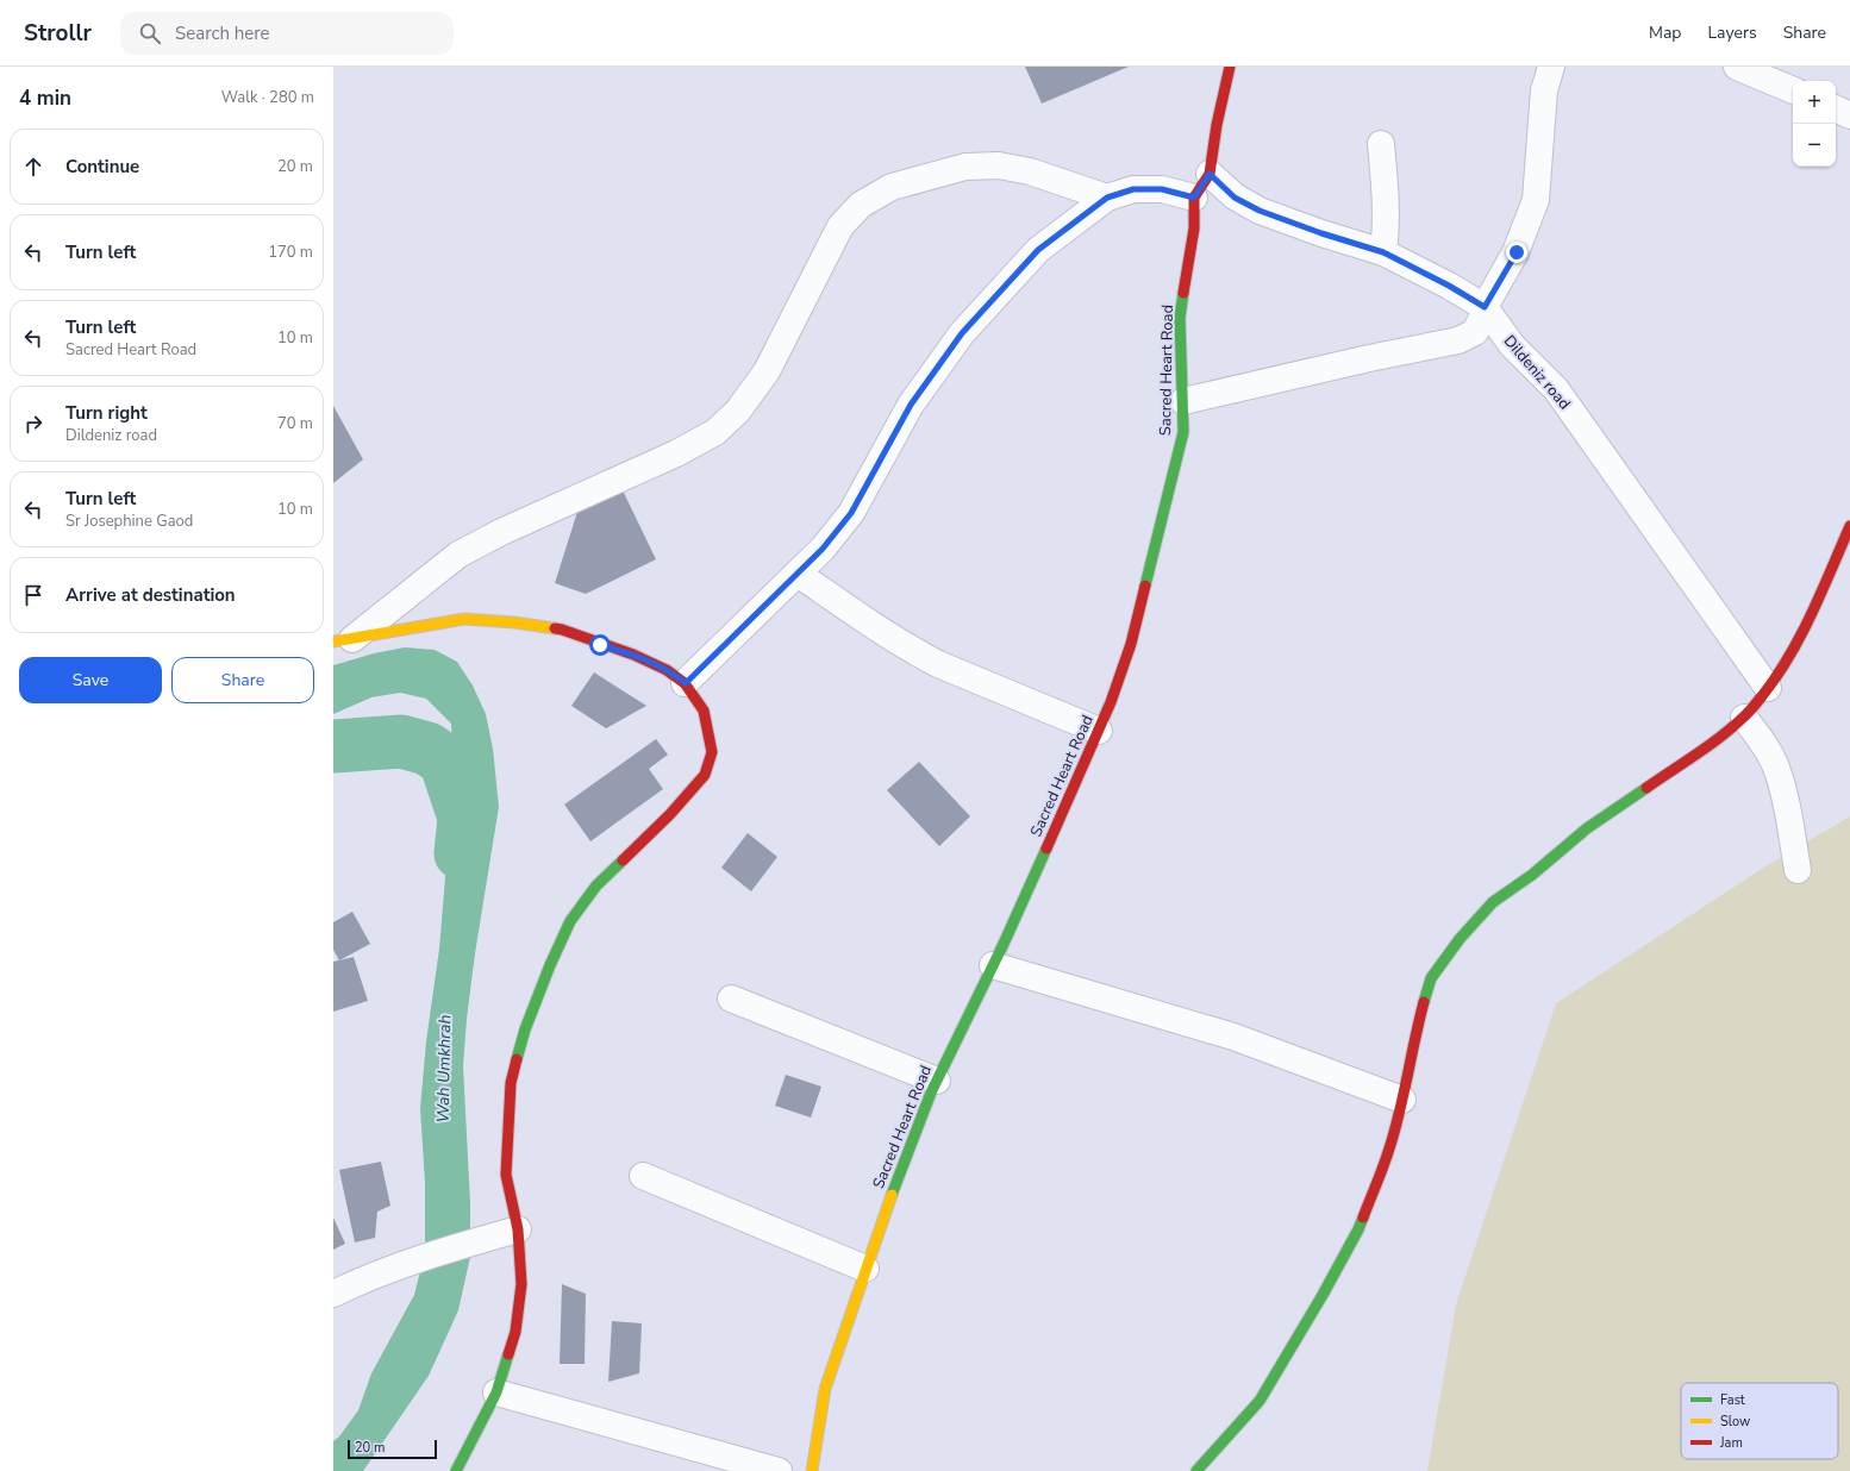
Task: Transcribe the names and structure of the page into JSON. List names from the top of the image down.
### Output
{
  "streets": {
    "street": ["Sacred Heart Road", "Dildeniz road"]
  },
  "water": ["Wah Umkhrah"],
  "legend": ["Fast", "Slow", "Jam"],
  "scale_bar": "20 m",
  "page": {
    "header": "Strollr",
    "search": "Search here",
    "nav": ["Map", "Layers", "Share"],
    "heading": ["4 min", "Walk · 280 m"],
    "map_buttons": ["+", "−"],
    "list": [
      ["Continue", "20 m"],
      ["Turn left", "170 m"],
      ["Turn left", "Sacred Heart Road", "10 m"],
      ["Turn right", "Dildeniz road", "70 m"],
      ["Turn left", "Sr Josephine Gaod", "10 m"],
      "Arrive at destination"
    ],
    "buttons": ["Save", "Share"],
    "scale": "20 m"
  }
}
